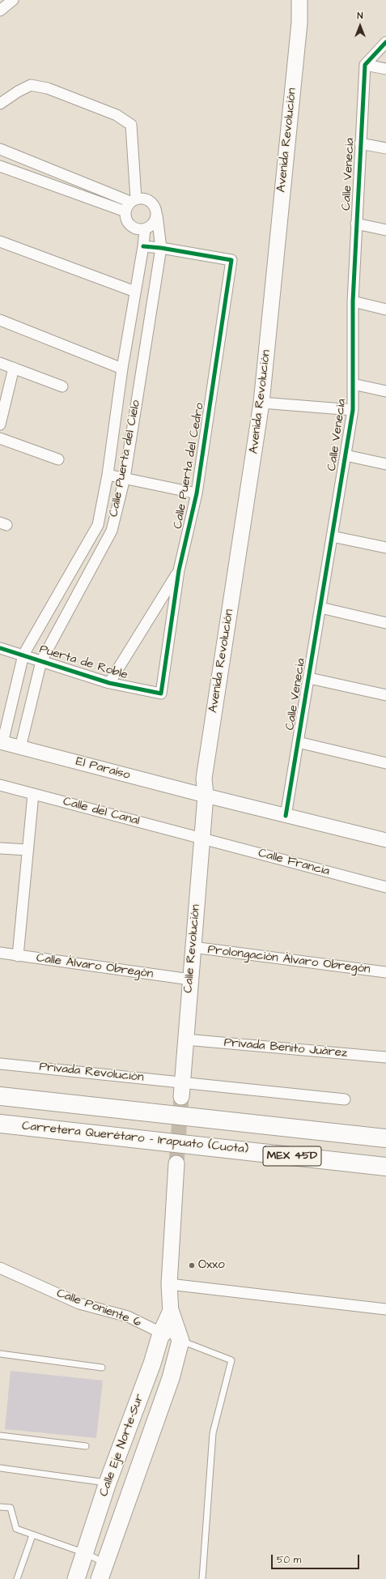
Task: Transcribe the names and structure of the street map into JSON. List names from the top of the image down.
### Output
{
  "streets": {
    "highway": ["Carretera Querétaro - Irapuato (Cuota)", "MEX 45D"],
    "main road": ["Avenida Revolución", "Calle Revolución", "Calle Eje Norte-Sur"],
    "street": [
      "Calle Venecia",
      "Calle Puerta del Cielo",
      "Calle Puerta del Cedro",
      "Puerta de Roble",
      "El Paraíso",
      "Calle del Canal",
      "Calle Francia",
      "Prolongación Álvaro Obregón",
      "Calle Álvaro Obregón",
      "Privada Benito Juárez",
      "Privada Revolución",
      "Calle Poniente 6"
    ]
  },
  "crossings": [
    ["Avenida Revolución", "El Paraíso"],
    ["Avenida Revolución", "Calle Revolución"],
    ["Calle Puerta del Cielo", "Calle Puerta del Cedro"],
    ["Calle Puerta del Cielo", "Puerta de Roble"],
    ["Calle Puerta del Cielo", "El Paraíso"],
    ["Calle Puerta del Cedro", "Puerta de Roble"],
    ["El Paraíso", "Calle Revolución"],
    ["Calle del Canal", "Calle Francia"],
    ["Calle del Canal", "Calle Revolución"],
    ["Calle Francia", "Calle Revolución"],
    ["Calle Revolución", "Prolongación Álvaro Obregón"],
    ["Calle Revolución", "Calle Álvaro Obregón"],
    ["Calle Revolución", "Privada Benito Juárez"],
    ["Calle Revolución", "Privada Revolución"],
    ["Calle Poniente 6", "Calle Eje Norte-Sur"]
  ],
  "places": ["Oxxo"],
  "scale_bar": "50 m",
  "north": "top"
}
